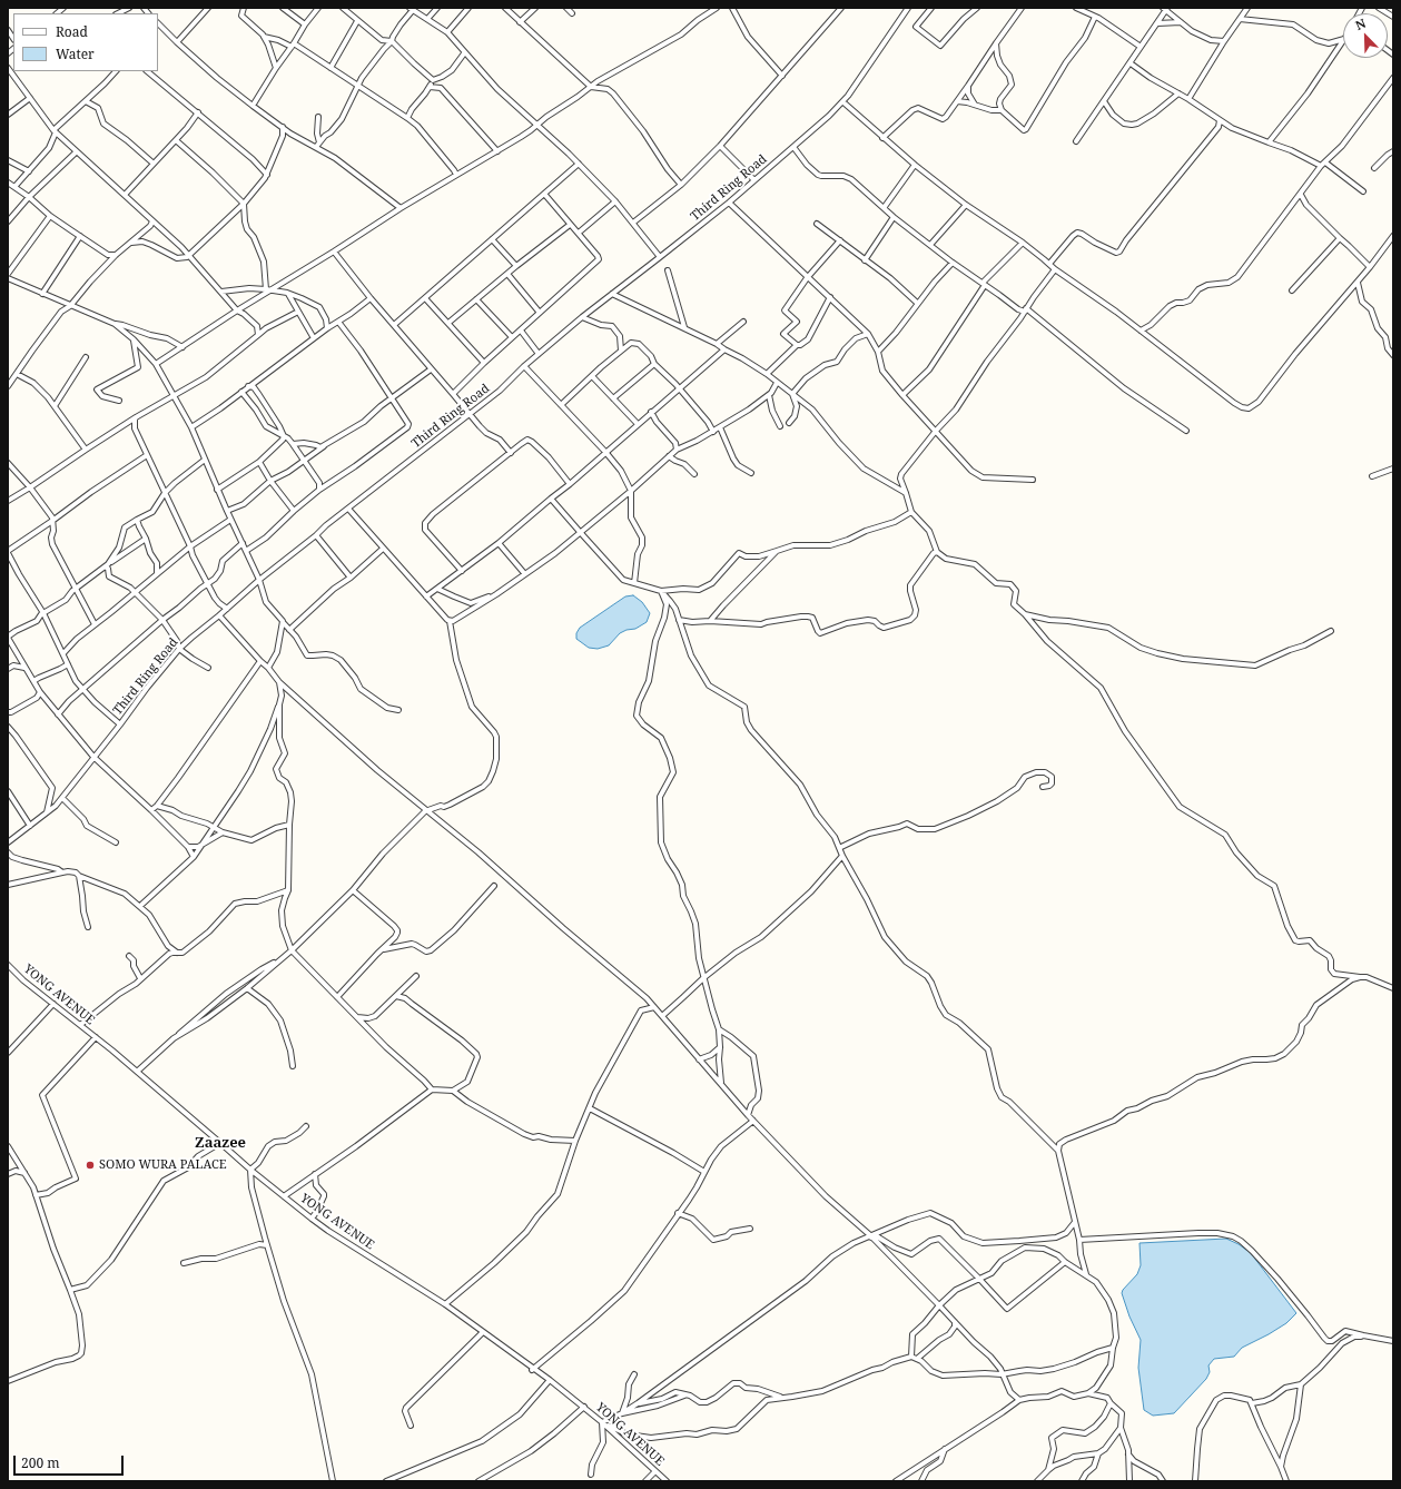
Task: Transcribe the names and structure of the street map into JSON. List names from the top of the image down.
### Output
{
  "streets": {
    "street": ["Third Ring Road", "YONG AVENUE"]
  },
  "districts": ["Zaazee"],
  "places": ["SOMO WURA PALACE"],
  "legend": ["Road", "Water"],
  "scale_bar": "200 m",
  "north": "top left"
}
